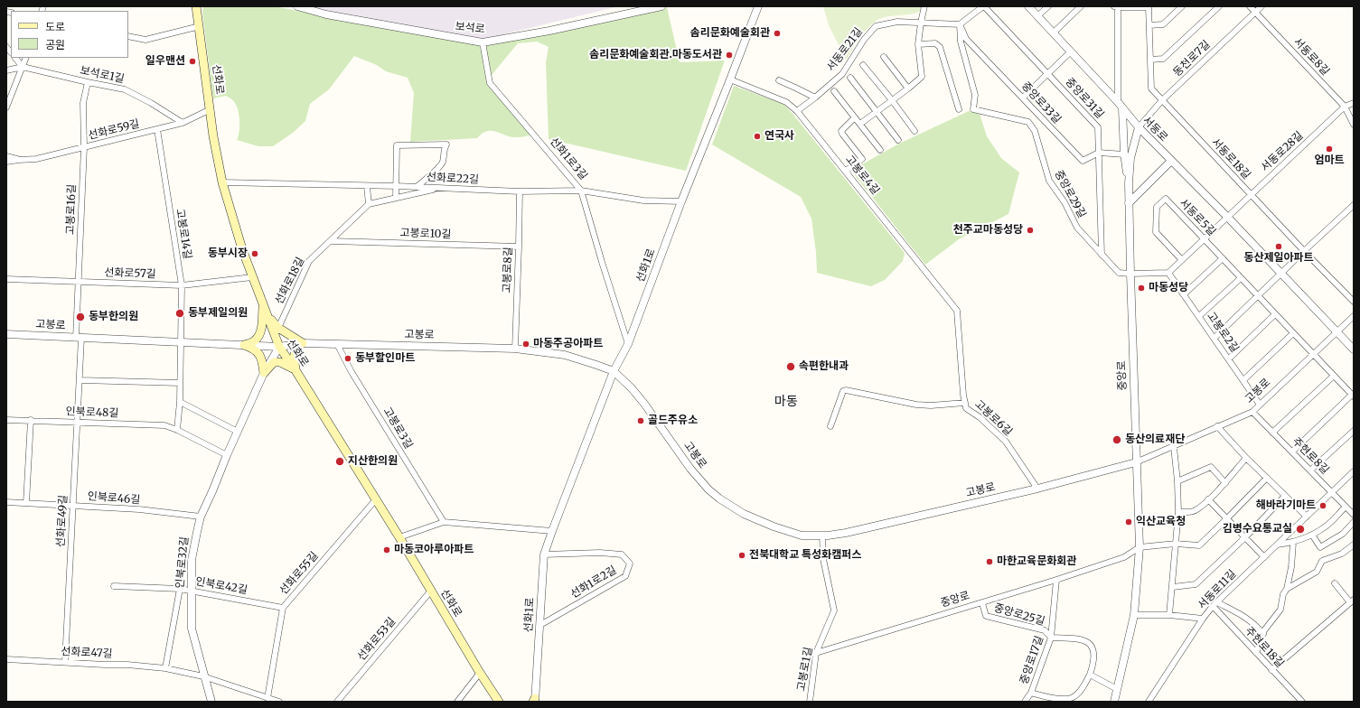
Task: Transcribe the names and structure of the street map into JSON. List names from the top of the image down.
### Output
{
  "streets": {
    "main road": ["선화로"],
    "street": [
      "보석로",
      "서동로21길",
      "서동로8길",
      "동천로7길",
      "보석로1길",
      "중앙로31길",
      "중앙로33길",
      "서동로",
      "선화로59길",
      "서동로28길",
      "선화1로3길",
      "서동로18길",
      "고봉로4길",
      "선화로22길",
      "중앙로29길",
      "고봉로16길",
      "서동로5길",
      "고봉로14길",
      "고봉로10길",
      "선화1로",
      "고봉로8길",
      "선화로57길",
      "선화로18길",
      "고봉로",
      "고봉로2길",
      "중앙로",
      "인북로48길",
      "고봉로6길",
      "고봉로3길",
      "주현로8길",
      "인북로46길",
      "선화로49길",
      "인북로32길",
      "선화로55길",
      "선화1로2길",
      "인북로42길",
      "서동로11길",
      "중앙로25길",
      "선화로53길",
      "주현로18길",
      "선화로47길",
      "중앙로17길",
      "고봉로1길"
    ]
  },
  "crossings": [
    ["보석로", "선화1로3길"],
    ["서동로21길", "중앙로33길"],
    ["서동로21길", "고봉로4길"],
    ["서동로21길", "중앙로29길"],
    ["서동로8길", "동천로7길"],
    ["서동로8길", "서동로28길"],
    ["동천로7길", "서동로"],
    ["동천로7길", "서동로18길"],
    ["동천로7길", "중앙로"],
    ["보석로1길", "선화로59길"],
    ["보석로1길", "고봉로16길"],
    ["선화로", "선화로59길"],
    ["선화로", "선화로22길"],
    ["선화로", "선화로57길"],
    ["선화로", "선화로18길"],
    ["선화로", "고봉로"],
    ["선화로", "인북로32길"],
    ["선화로", "선화로55길"],
    ["선화로", "선화로53길"],
    ["중앙로31길", "중앙로33길"],
    ["중앙로31길", "중앙로29길"],
    ["중앙로33길", "중앙로29길"],
    ["서동로", "서동로28길"],
    ["서동로", "고봉로"],
    ["서동로", "중앙로"],
    ["선화로59길", "고봉로16길"],
    ["선화로59길", "고봉로14길"],
    ["서동로28길", "서동로18길"],
    ["선화1로3길", "선화로22길"],
    ["선화1로3길", "선화1로"],
    ["고봉로4길", "선화1로"],
    ["고봉로4길", "고봉로6길"],
    ["선화로22길", "선화1로"],
    ["선화로22길", "고봉로8길"],
    ["중앙로29길", "중앙로"],
    ["고봉로16길", "선화로57길"],
    ["고봉로16길", "고봉로"],
    ["고봉로16길", "선화로49길"],
    ["서동로5길", "고봉로"],
    ["서동로5길", "주현로8길"],
    ["고봉로14길", "선화로57길"],
    ["고봉로14길", "고봉로"],
    ["고봉로10길", "고봉로8길"],
    ["고봉로10길", "선화로18길"],
    ["선화1로", "고봉로"],
    ["선화1로", "선화1로2길"],
    ["고봉로8길", "고봉로"],
    ["선화로18길", "고봉로"],
    ["선화로18길", "인북로32길"],
    ["고봉로", "고봉로2길"],
    ["고봉로", "중앙로"],
    ["고봉로", "고봉로6길"],
    ["고봉로", "고봉로3길"],
    ["고봉로", "주현로8길"],
    ["고봉로", "선화로49길"],
    ["고봉로", "인북로32길"],
    ["고봉로", "고봉로1길"],
    ["중앙로", "서동로11길"],
    ["중앙로", "중앙로25길"],
    ["중앙로", "중앙로17길"],
    ["중앙로", "고봉로1길"],
    ["인북로48길", "선화로49길"],
    ["인북로48길", "인북로32길"],
    ["주현로8길", "서동로11길"],
    ["인북로46길", "선화로49길"],
    ["인북로46길", "인북로32길"],
    ["선화로49길", "선화로47길"],
    ["인북로32길", "인북로42길"],
    ["인북로32길", "선화로47길"],
    ["선화로55길", "인북로42길"],
    ["선화로55길", "선화로47길"],
    ["서동로11길", "주현로18길"],
    ["중앙로25길", "중앙로17길"]
  ],
  "districts": ["마동"],
  "places": [
    "솜리문화예술회관",
    "솜리문화예술회관.마동도서관",
    "일우맨션",
    "연국사",
    "엄마트",
    "천주교마동성당",
    "동산제일아파트",
    "동부시장",
    "마동성당",
    "동부제일의원",
    "동부한의원",
    "마동주공아파트",
    "동부할인마트",
    "속편한내과",
    "골드주유소",
    "동산의료재단",
    "지산한의원",
    "해바라기마트",
    "익산교육청",
    "김병수요통교실",
    "마동코아루아파트",
    "전북대학교 특성화캠퍼스",
    "마한교육문화회관"
  ],
  "legend": ["도로", "공원"]
}
